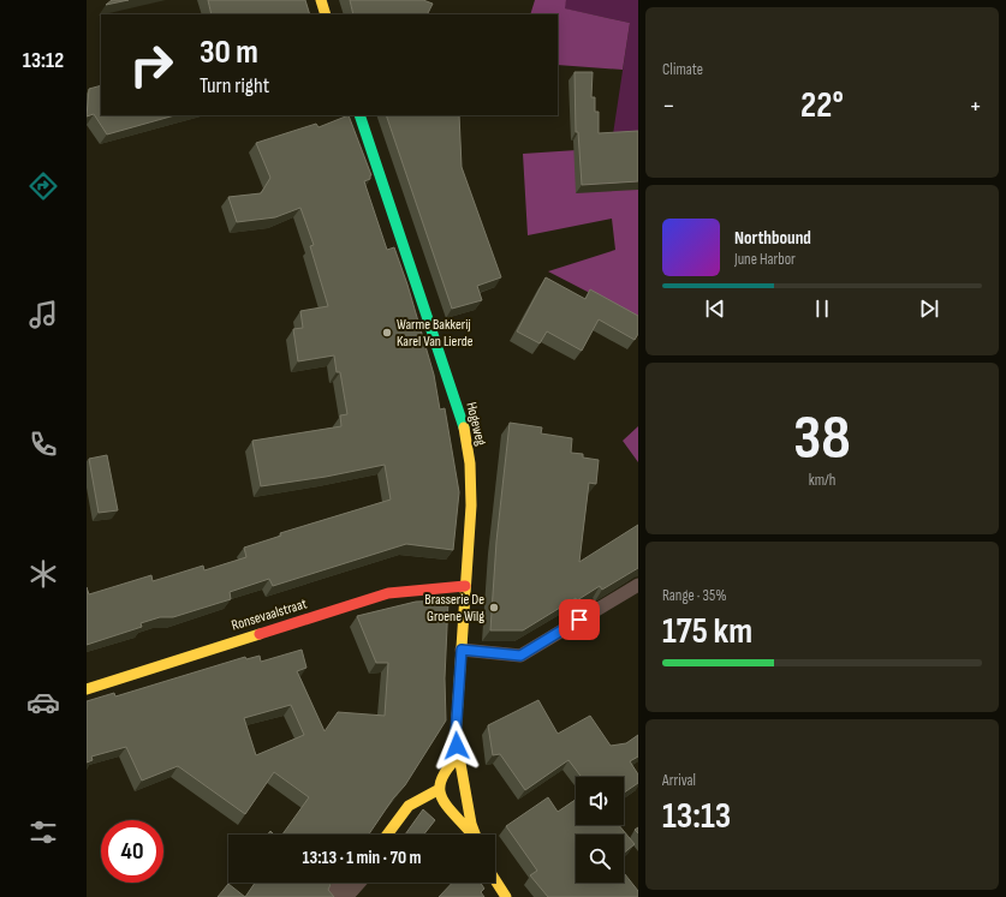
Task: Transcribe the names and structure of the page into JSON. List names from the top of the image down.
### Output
{
  "streets": {
    "street": ["Hogeweg", "Ronsevaalstraat"]
  },
  "crossings": [
    ["Hogeweg", "Ronsevaalstraat"]
  ],
  "places": ["Warme Bakkerij Karel Van Lierde", "Brasserie De Groene Wilg"],
  "page": {
    "tabs": "13:12",
    "tile": [
      "Climate",
      ["38", "km/h"],
      ["Range · 35%", "175 km"],
      ["Arrival", "13:13"]
    ],
    "turn": ["30 m", "Turn right"],
    "heat": ["−", "22°", "+"],
    "song": ["Northbound", "June Harbor"],
    "limit": "40",
    "trip": "13:13 · 1 min · 70 m"
  }
}
